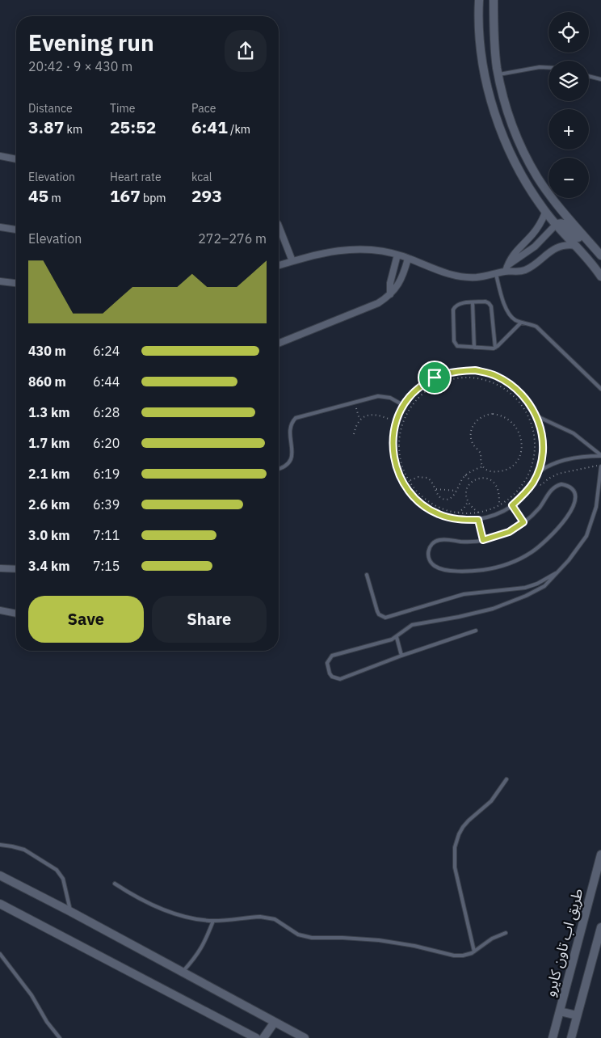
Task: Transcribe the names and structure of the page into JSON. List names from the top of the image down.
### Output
{
  "streets": {
    "street": ["طريق اب تاون كايرو"]
  },
  "page": {
    "map_buttons": ["+", "−"],
    "heading": ["Evening run", "20:42 · 9 × 430 m"],
    "stats": [
      ["Distance", "3.87 km"],
      ["Time", "25:52"],
      ["Pace", "6:41 /km"],
      ["Elevation", "45 m"],
      ["Heart rate", "167 bpm"],
      ["kcal", "293"]
    ],
    "chart": ["Elevation", "272–276 m"],
    "list": [
      {
        "name": "430 m",
        "note": "6:24"
      },
      {
        "name": "860 m",
        "note": "6:44"
      },
      {
        "name": "1.3 km",
        "note": "6:28"
      },
      {
        "name": "1.7 km",
        "note": "6:20"
      },
      {
        "name": "2.1 km",
        "note": "6:19"
      },
      {
        "name": "2.6 km",
        "note": "6:39"
      },
      {
        "name": "3.0 km",
        "note": "7:11"
      },
      {
        "name": "3.4 km",
        "note": "7:15"
      }
    ],
    "buttons": ["Save", "Share"]
  }
}
